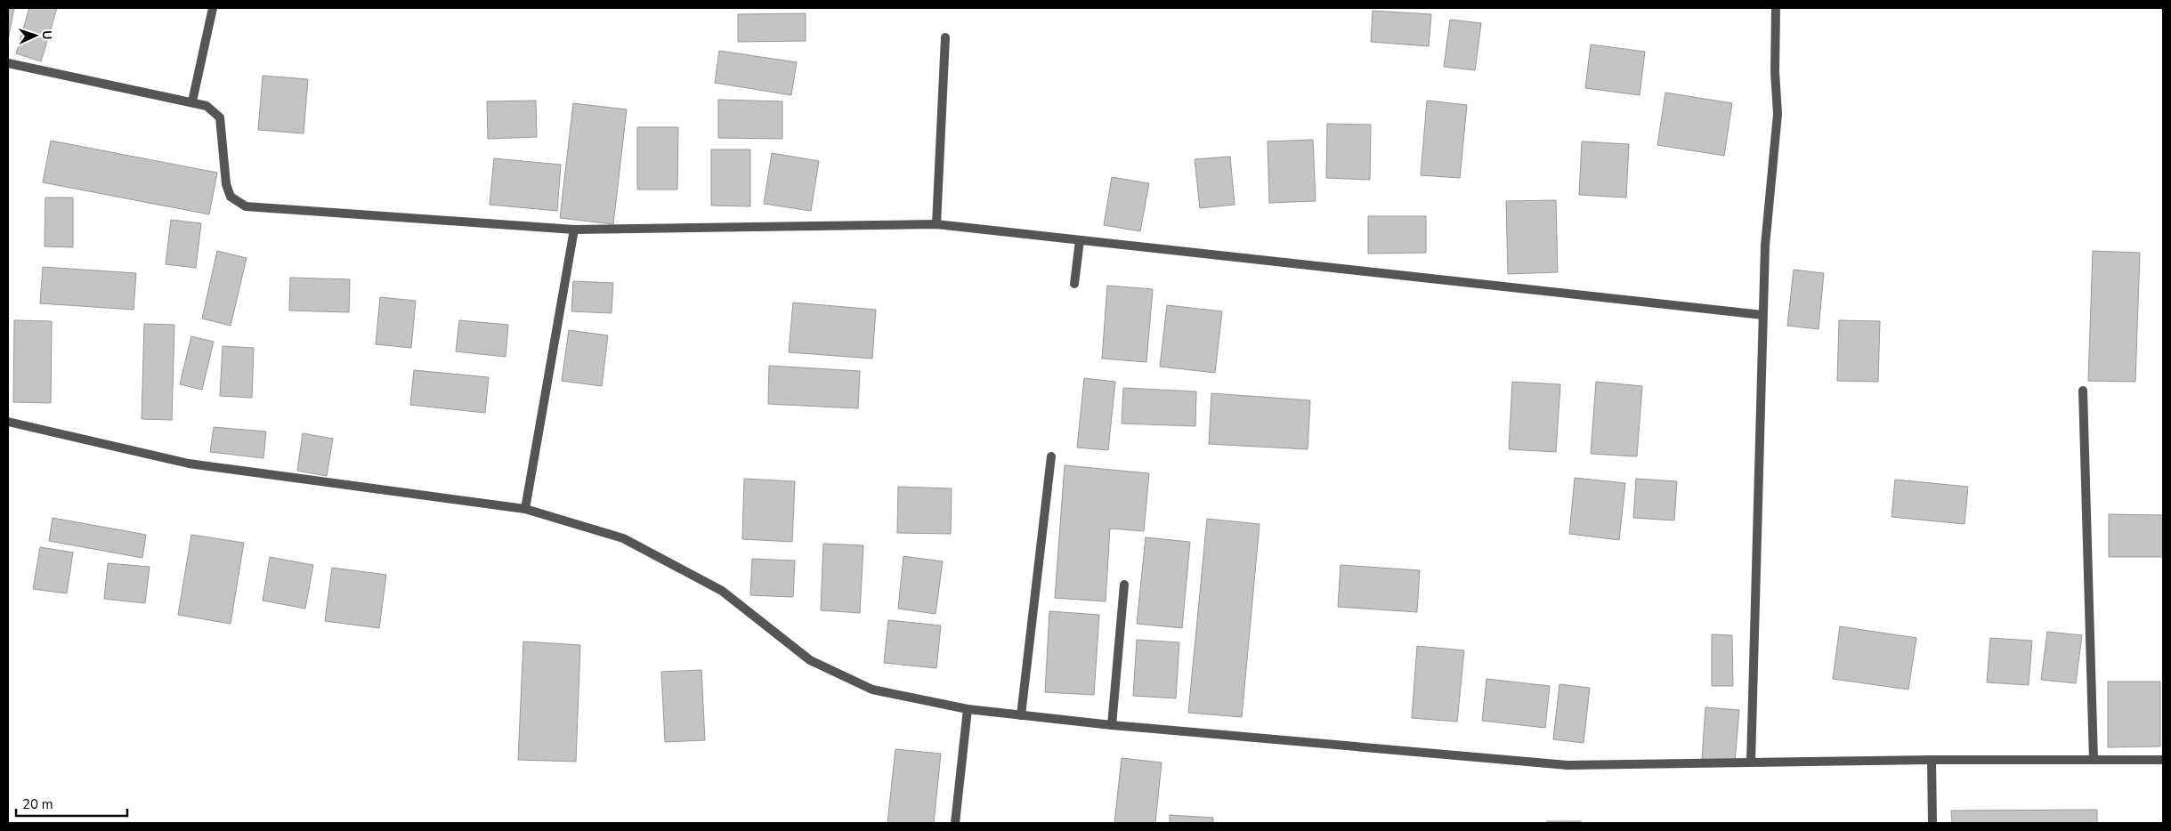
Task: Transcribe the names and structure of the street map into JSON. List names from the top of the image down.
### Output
{
  "scale_bar": "20 m",
  "north": "right"
}
